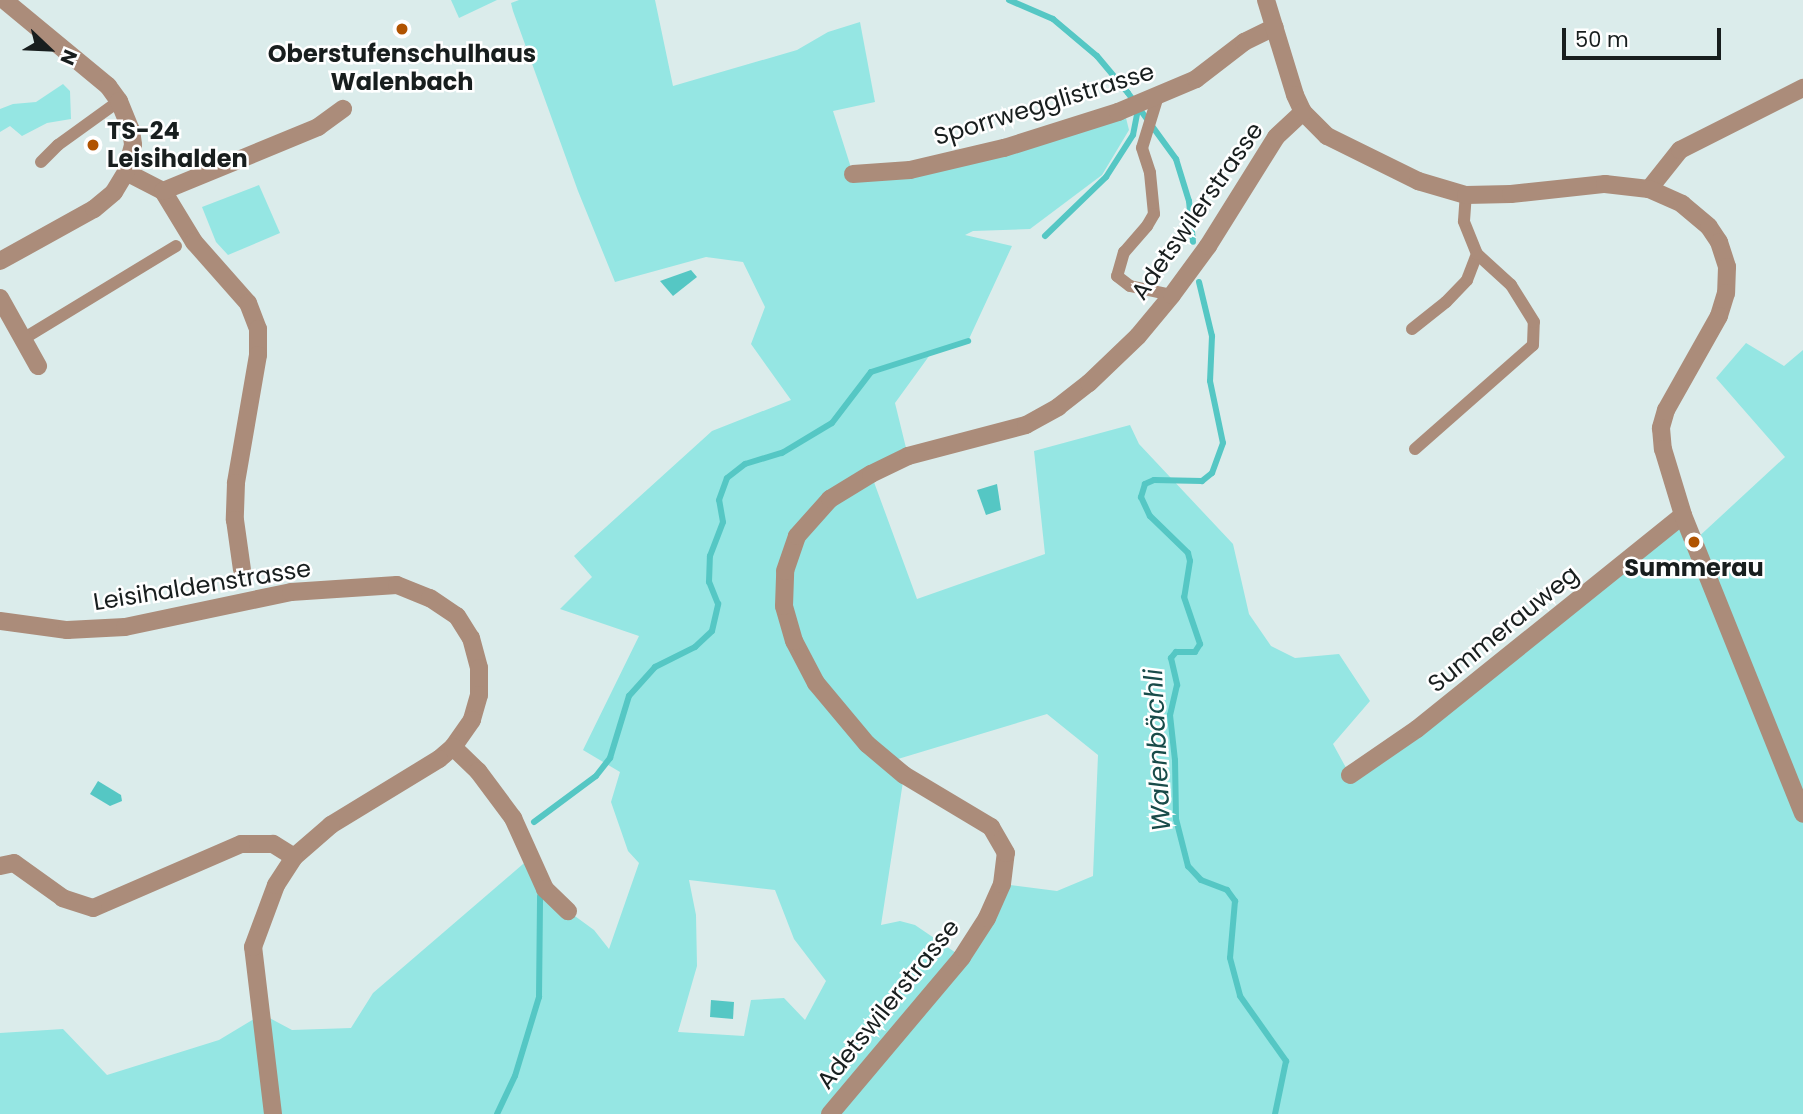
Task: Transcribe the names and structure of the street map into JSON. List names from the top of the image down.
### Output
{
  "streets": {
    "street": [
      "Sporrwegglistrasse",
      "Adetswilerstrasse",
      "Leisihaldenstrasse",
      "Summerauweg"
    ]
  },
  "water": ["Walenbächli"],
  "places": ["Oberstufenschulhaus Walenbach", "TS-24 Leisihalden", "Summerau"],
  "scale_bar": "50 m",
  "north": "bottom right"
}
